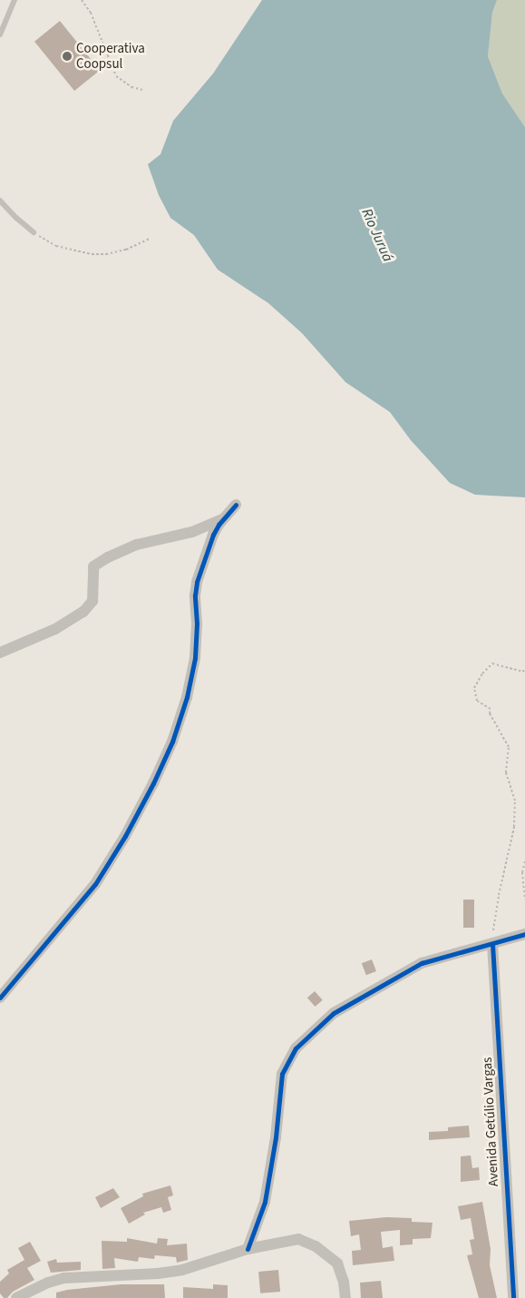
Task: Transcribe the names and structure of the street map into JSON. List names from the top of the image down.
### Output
{
  "streets": {
    "street": ["Avenida Getúlio Vargas"]
  },
  "water": ["Rio Juruá"],
  "places": ["Cooperativa Coopsul"]
}
